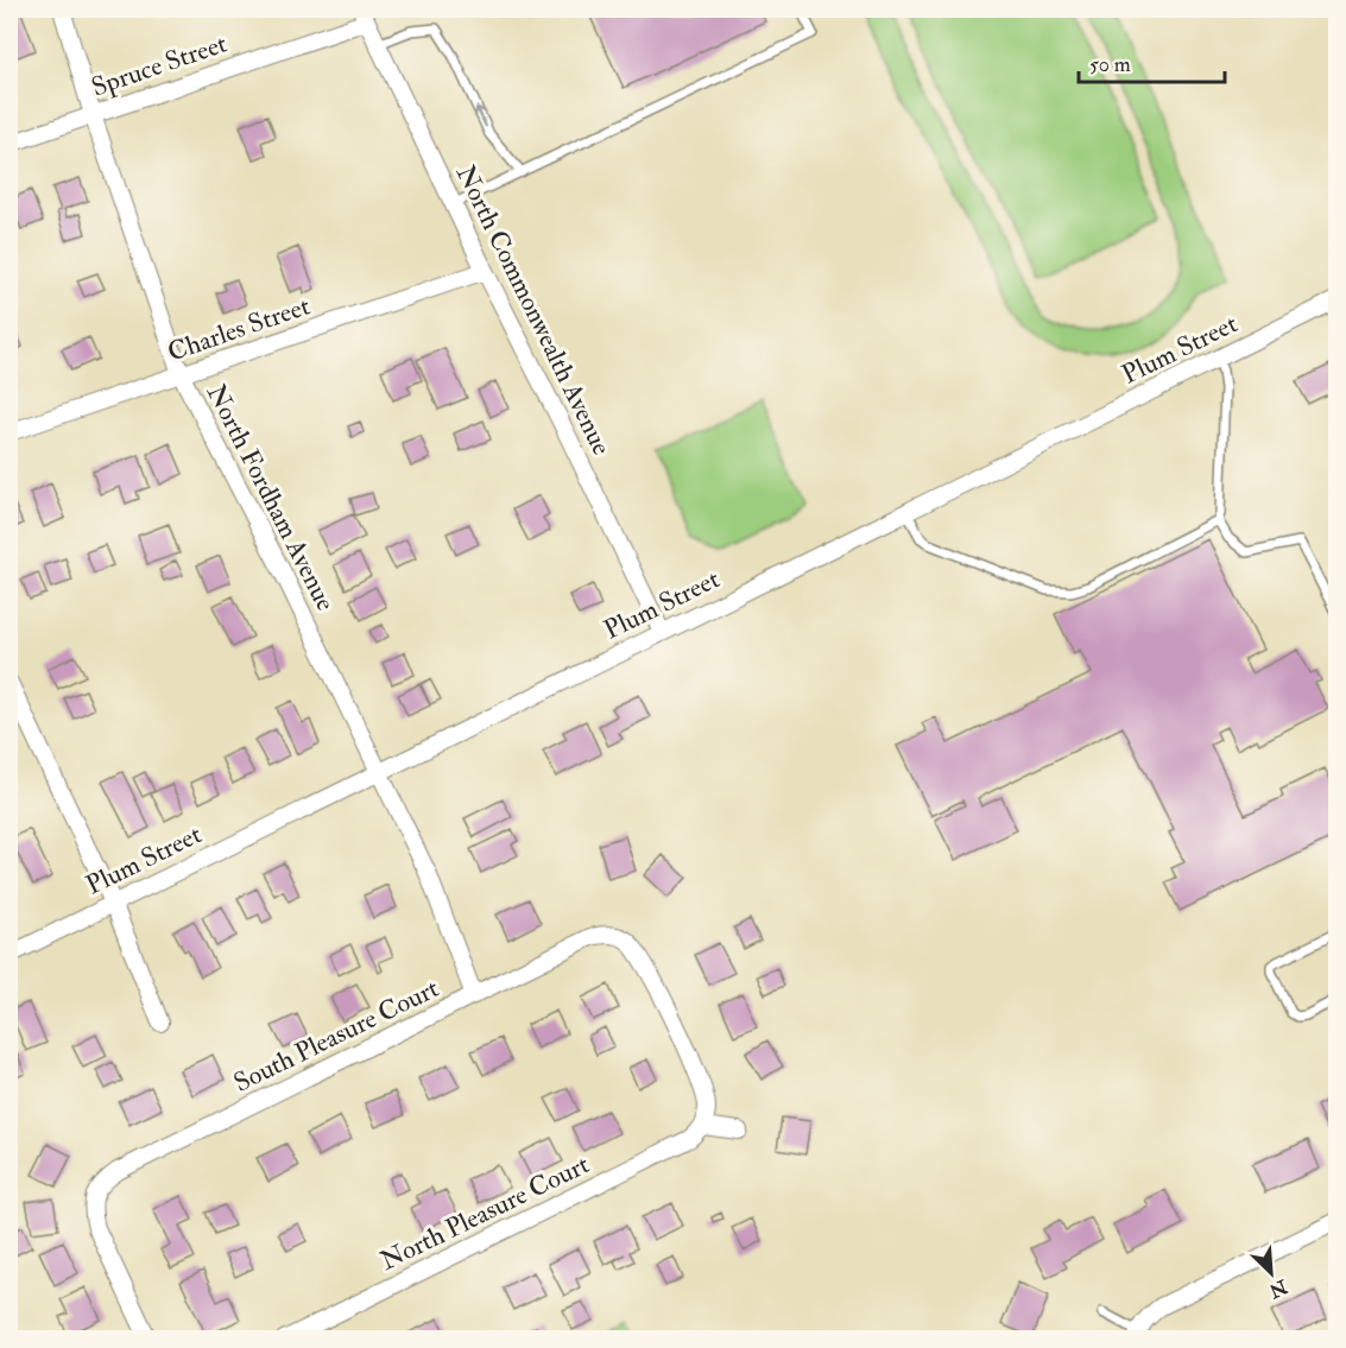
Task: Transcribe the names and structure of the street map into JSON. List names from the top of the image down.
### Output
{
  "streets": {
    "street": [
      "Spruce Street",
      "North Commonwealth Avenue",
      "Charles Street",
      "Plum Street",
      "North Fordham Avenue",
      "South Pleasure Court",
      "North Pleasure Court"
    ]
  },
  "crossings": [
    ["Spruce Street", "North Commonwealth Avenue"],
    ["Spruce Street", "North Fordham Avenue"],
    ["North Commonwealth Avenue", "Charles Street"],
    ["North Commonwealth Avenue", "Plum Street"],
    ["Charles Street", "North Fordham Avenue"],
    ["Plum Street", "North Fordham Avenue"],
    ["North Fordham Avenue", "South Pleasure Court"],
    ["South Pleasure Court", "North Pleasure Court"]
  ],
  "scale_bar": "50 m",
  "north": "bottom right"
}
